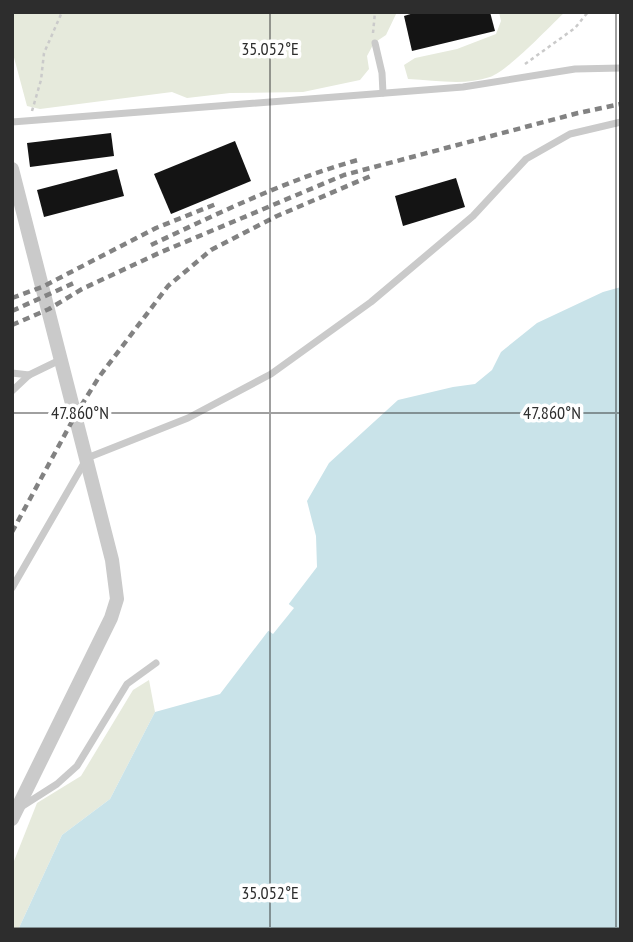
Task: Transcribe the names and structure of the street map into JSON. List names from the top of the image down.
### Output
{
  "coordinates": ["35.052°E", "47.860°N"]
}
